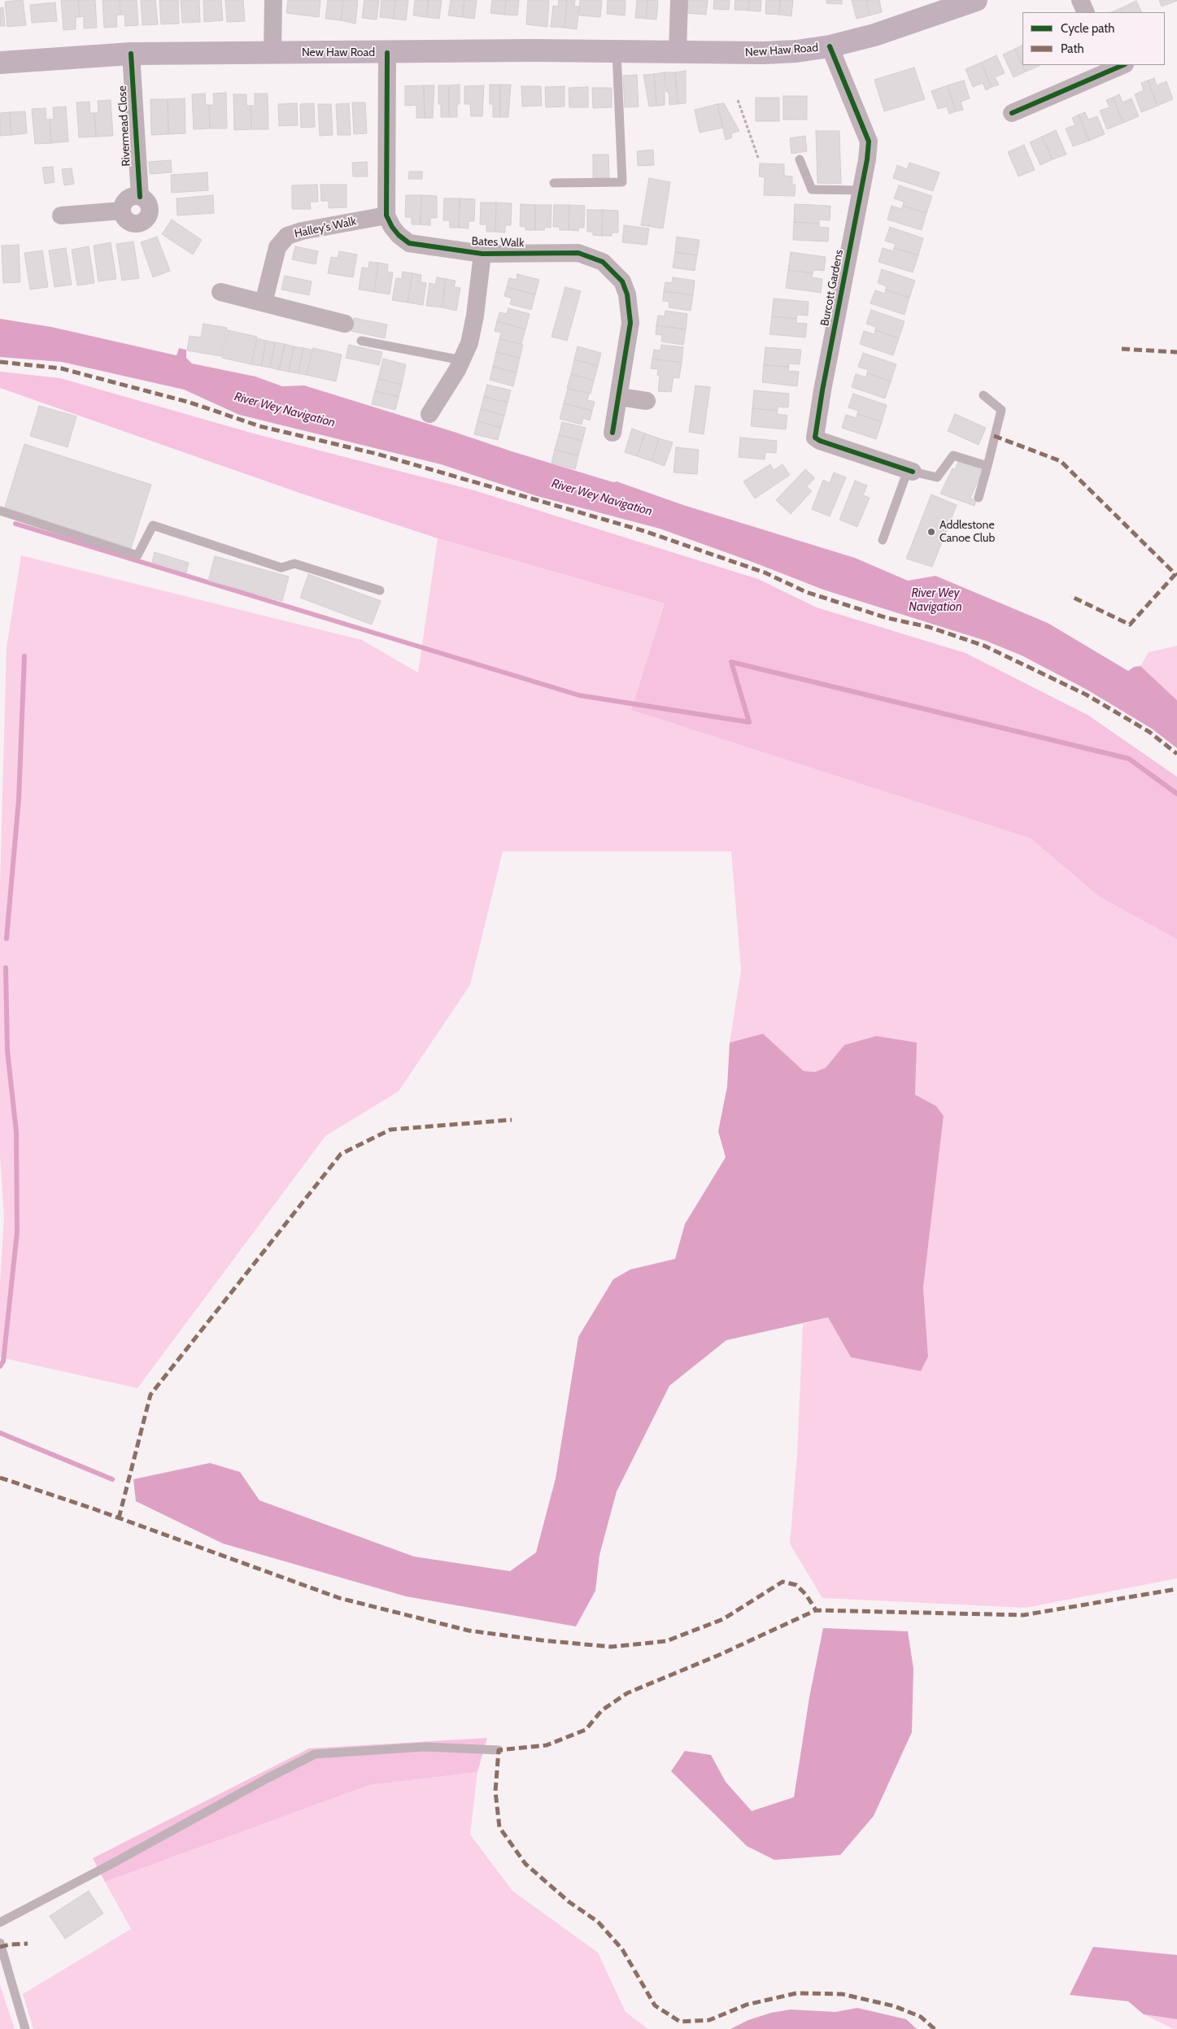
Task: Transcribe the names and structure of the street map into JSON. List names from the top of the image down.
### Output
{
  "streets": {
    "main road": ["New Haw Road"],
    "street": [
      "Rivermead Close",
      "Halley's Walk",
      "Bates Walk",
      "Burcott Gardens"
    ]
  },
  "crossings": [
    ["New Haw Road", "Rivermead Close"],
    ["New Haw Road", "Burcott Gardens"],
    ["Halley's Walk", "Bates Walk"]
  ],
  "water": ["River Wey Navigation"],
  "places": ["Addlestone Canoe Club"],
  "legend": ["Cycle path", "Path"]
}
